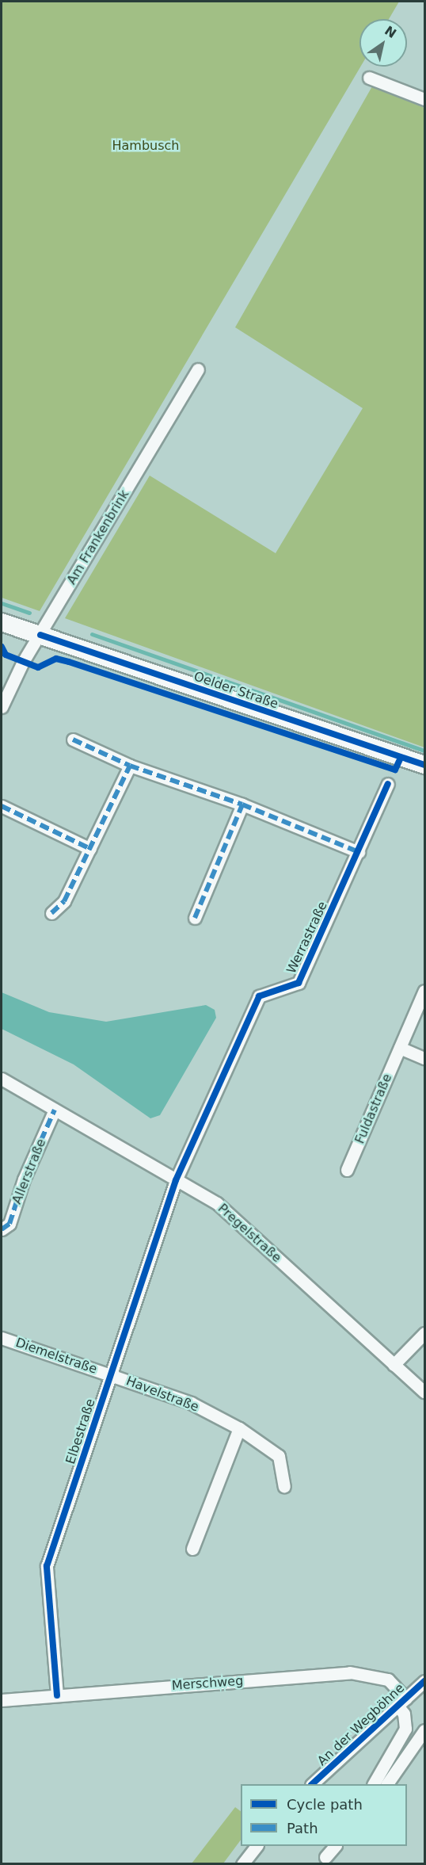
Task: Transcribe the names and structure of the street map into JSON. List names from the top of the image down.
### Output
{
  "streets": {
    "street": [
      "Am Frankenbrink",
      "Oelder Straße",
      "Werrastraße",
      "Fuldastraße",
      "Allerstraße",
      "Pregelstraße",
      "Diemelstraße",
      "Havelstraße",
      "Elbestraße",
      "Merschweg",
      "An der Wegböhne"
    ]
  },
  "crossings": [
    ["Am Frankenbrink", "Oelder Straße"],
    ["Werrastraße", "Pregelstraße"],
    ["Werrastraße", "Elbestraße"],
    ["Allerstraße", "Pregelstraße"],
    ["Pregelstraße", "Elbestraße"],
    ["Diemelstraße", "Havelstraße"],
    ["Diemelstraße", "Elbestraße"],
    ["Havelstraße", "Elbestraße"],
    ["Elbestraße", "Merschweg"],
    ["Merschweg", "An der Wegböhne"]
  ],
  "parks": ["Hambusch"],
  "legend": ["Cycle path", "Path"],
  "north": "top right"
}
